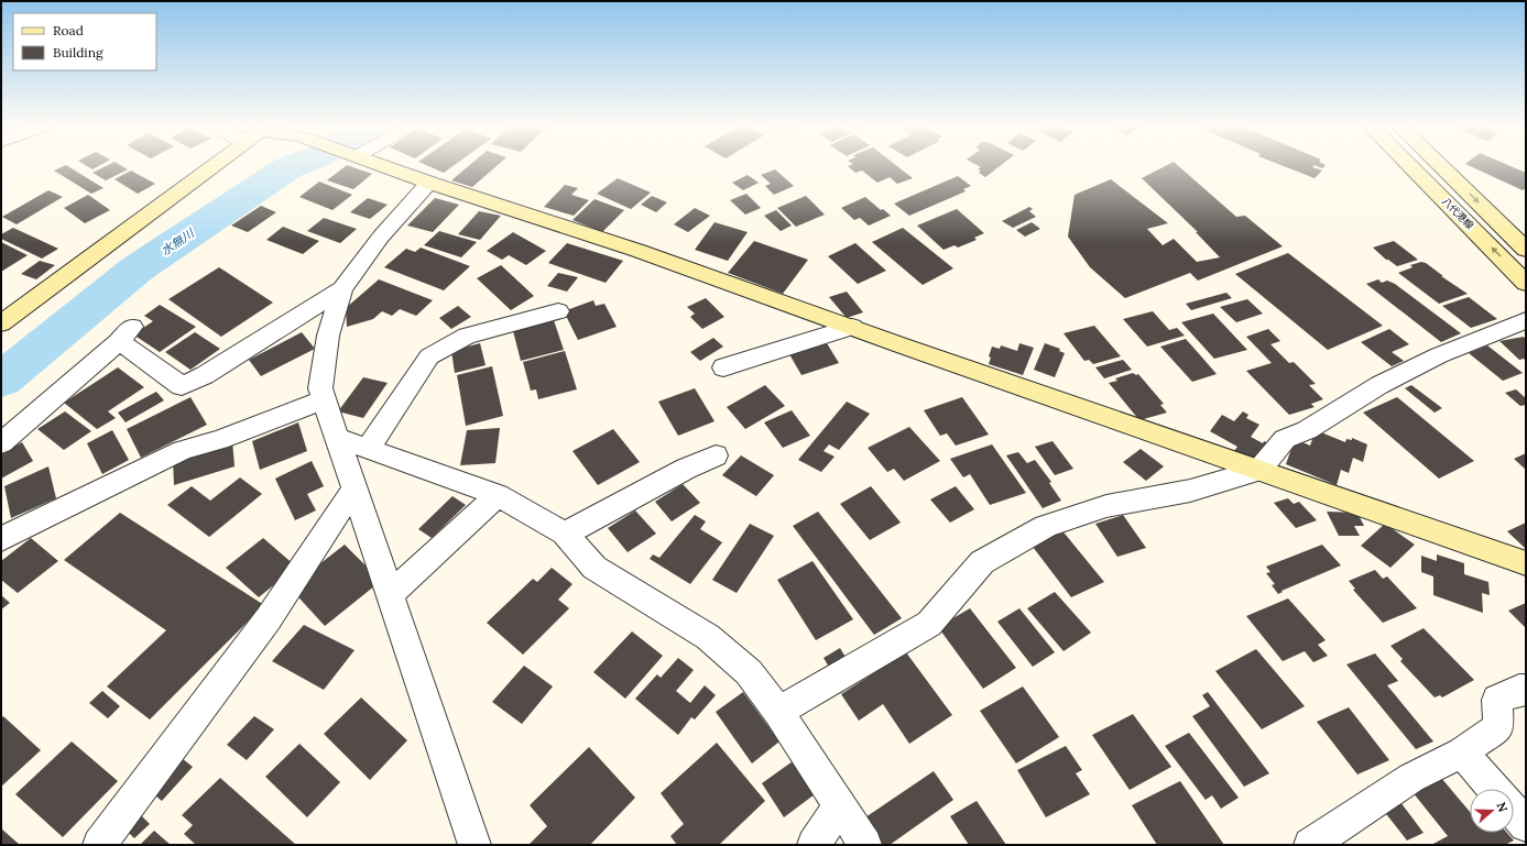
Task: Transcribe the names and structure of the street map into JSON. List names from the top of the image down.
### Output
{
  "streets": {
    "street": ["八代港線"]
  },
  "water": ["水無川"],
  "legend": ["Road", "Building"],
  "north": "right"
}
